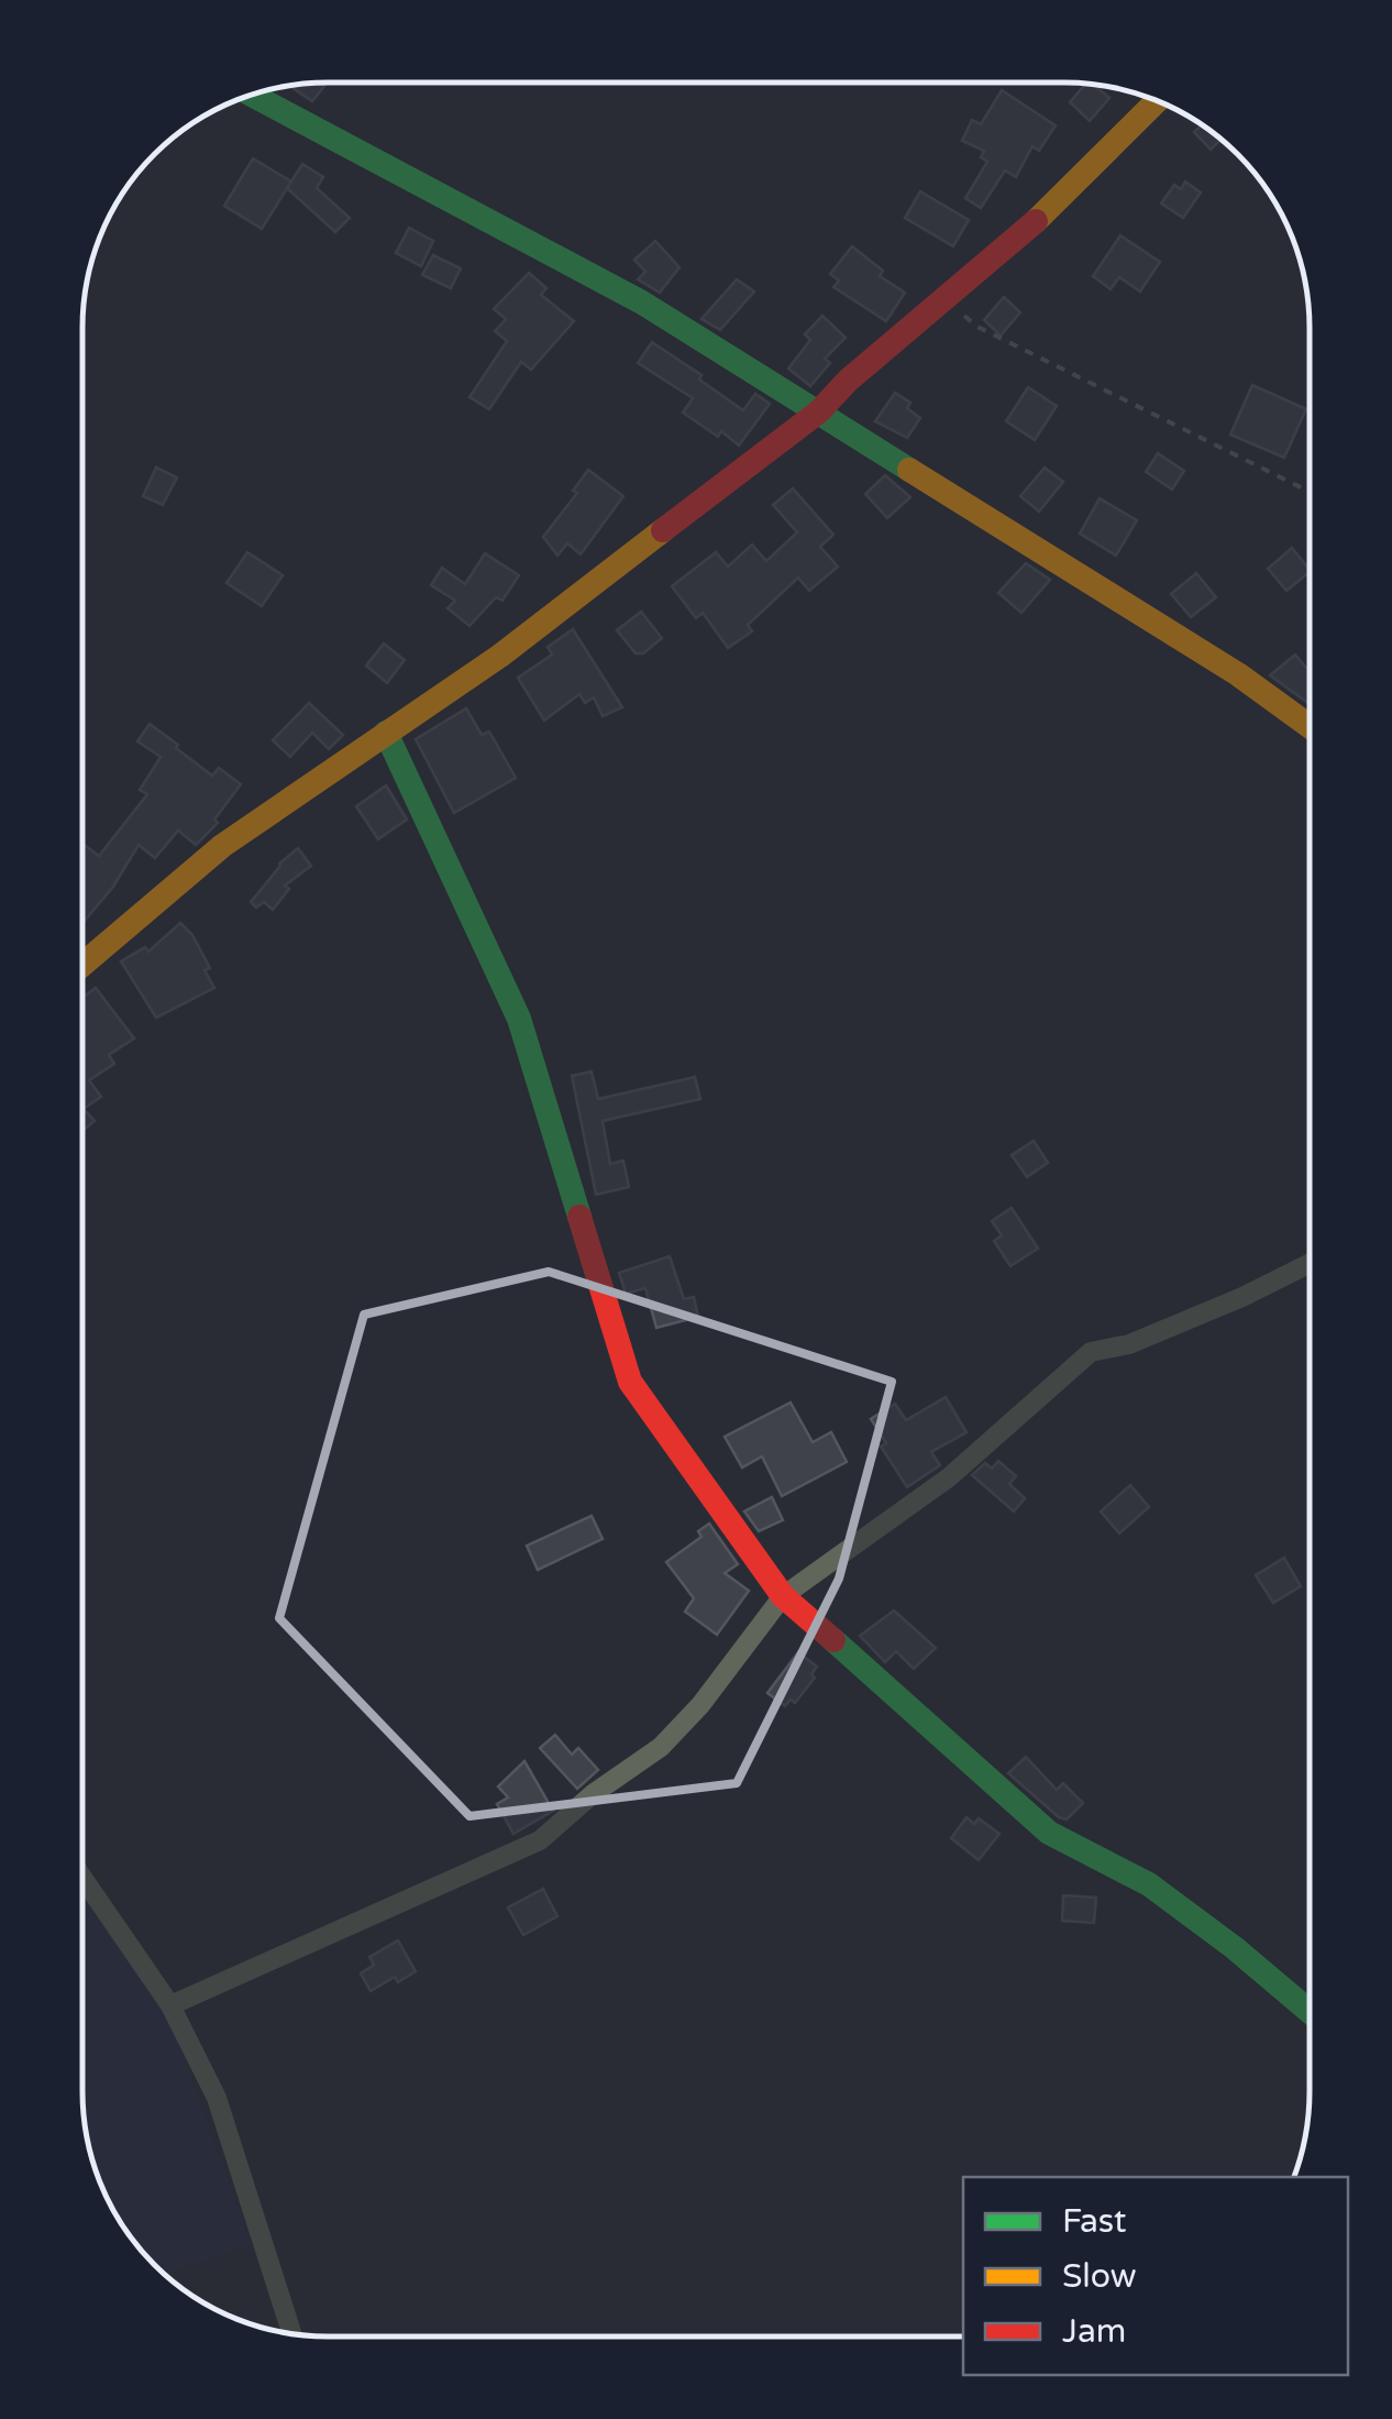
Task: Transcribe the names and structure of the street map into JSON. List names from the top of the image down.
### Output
{
  "legend": ["Fast", "Slow", "Jam"]
}
